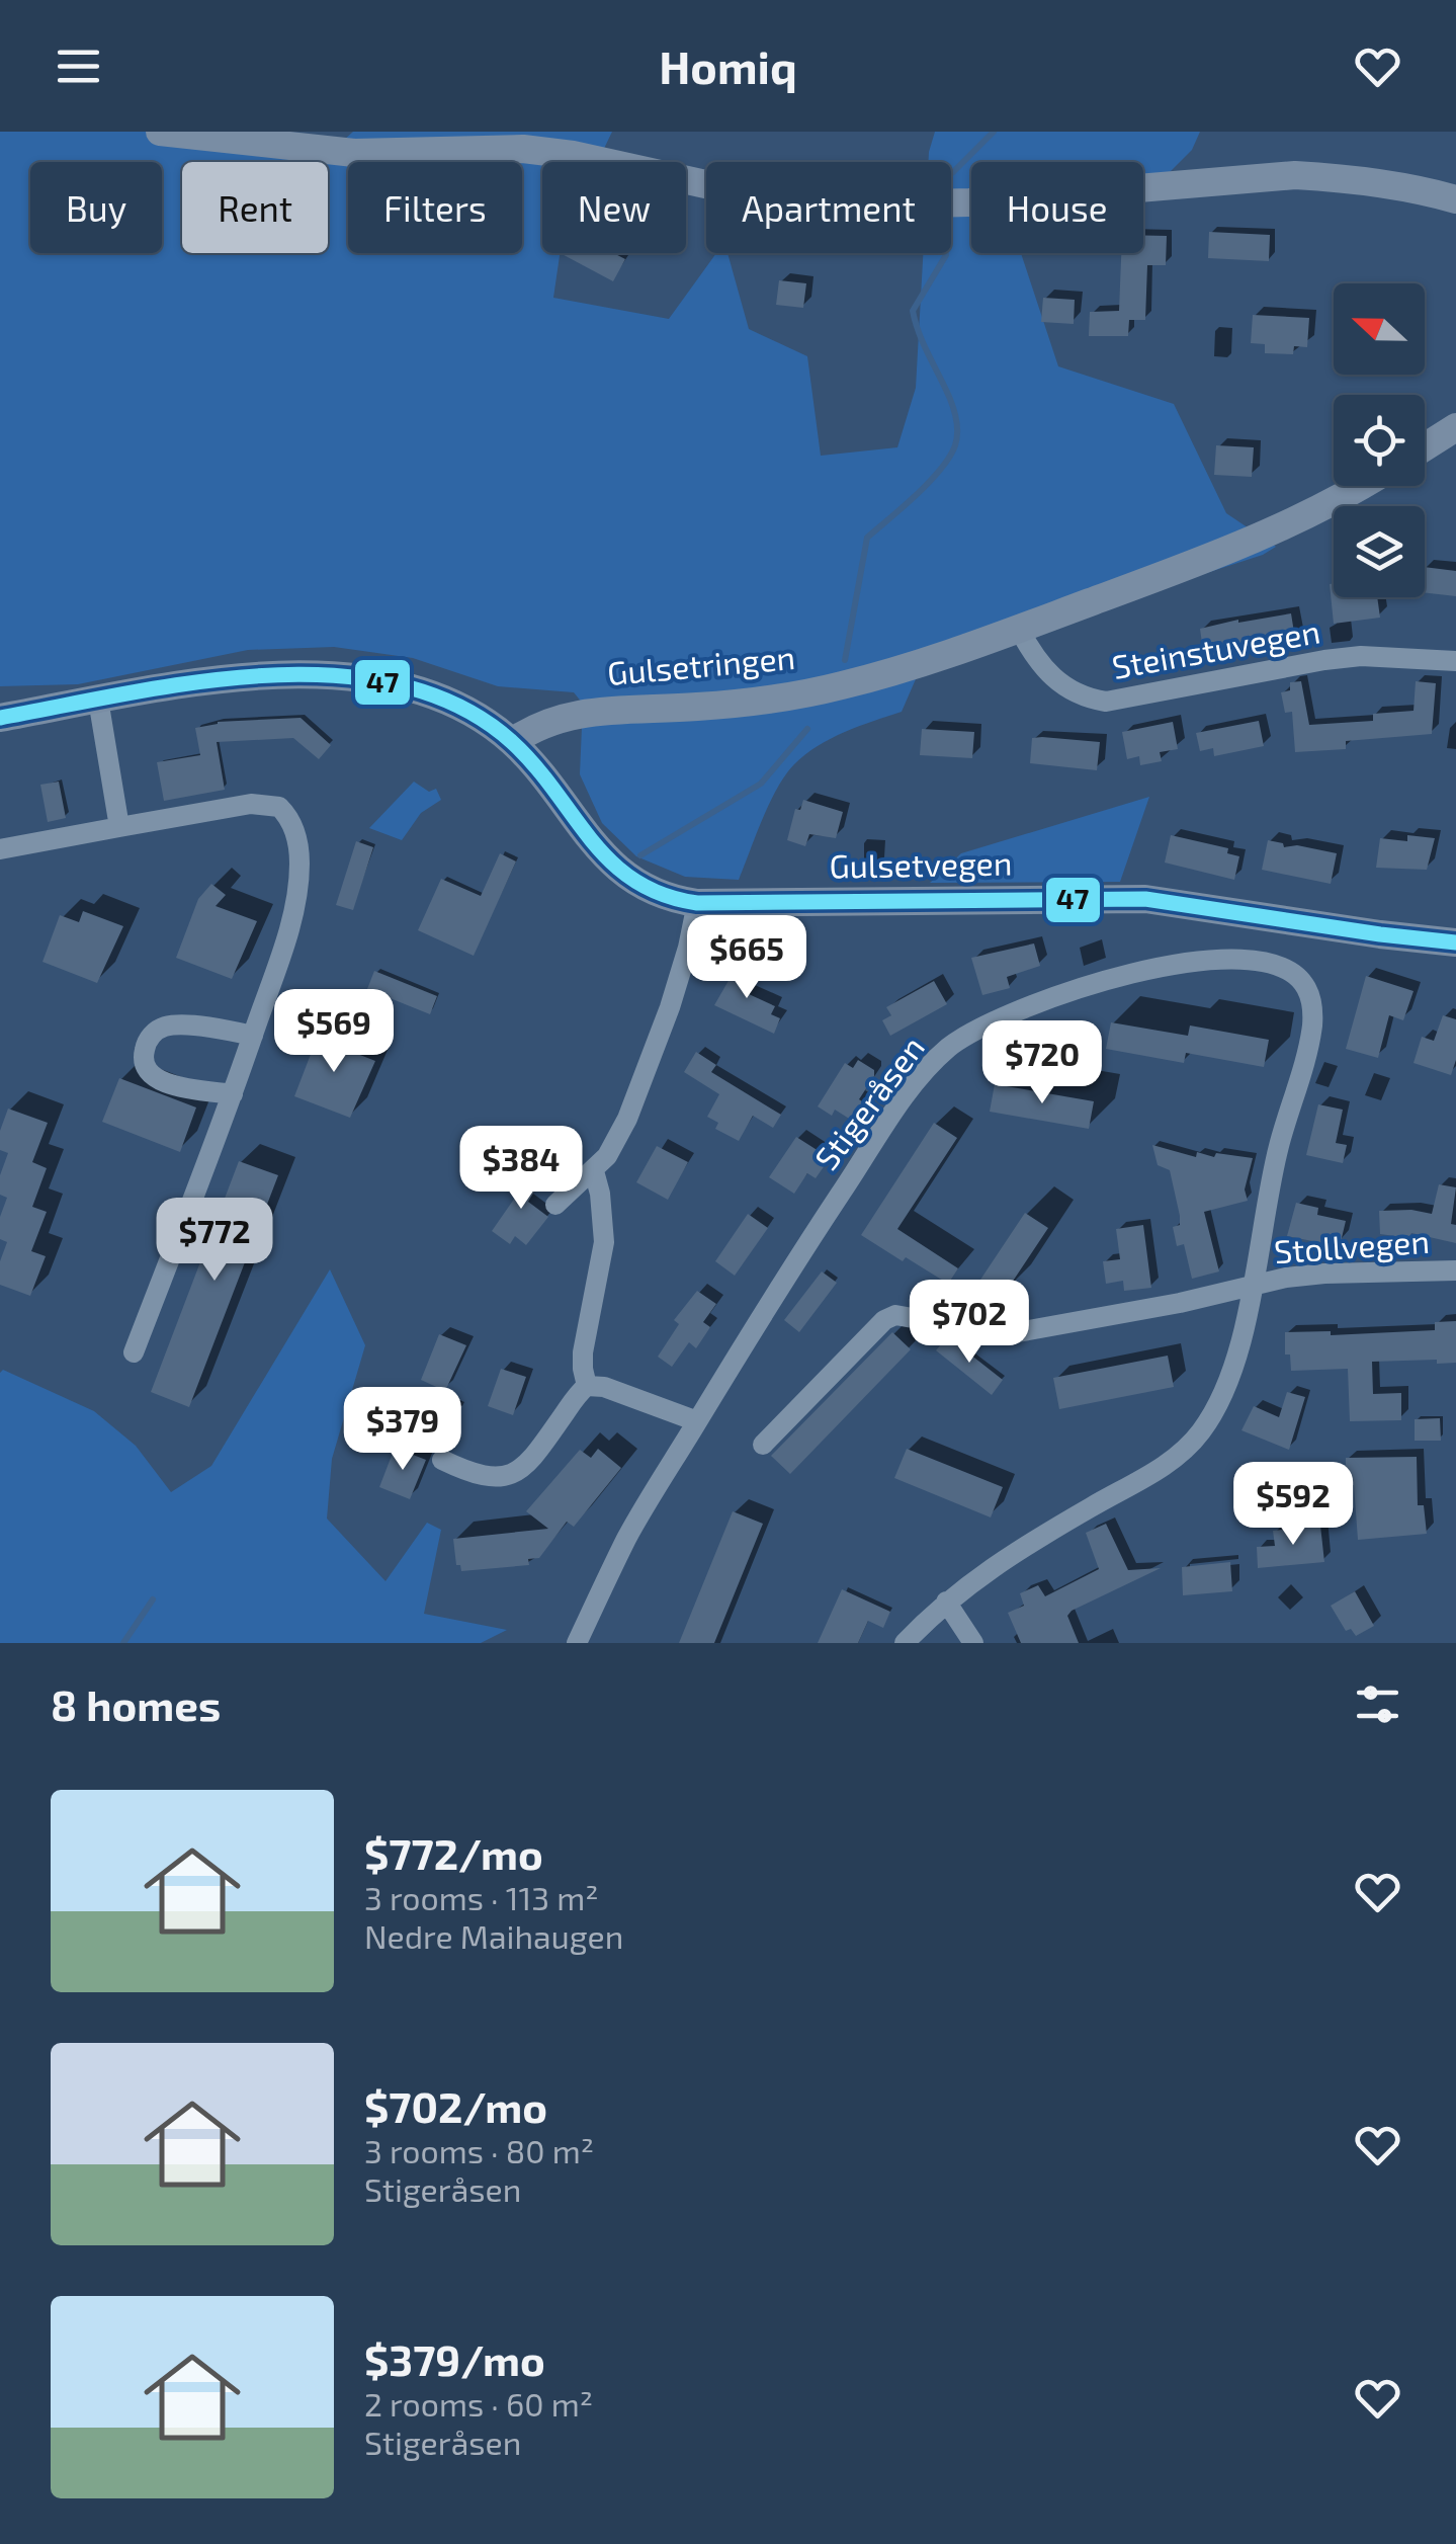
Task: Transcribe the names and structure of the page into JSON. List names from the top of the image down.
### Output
{
  "streets": {
    "street": [
      "Steinstuvegen",
      "Gulsetringen",
      "Gulsetvegen",
      "Stigeråsen",
      "Stollvegen"
    ]
  },
  "crossings": [
    ["Steinstuvegen", "Gulsetringen"],
    ["Gulsetringen", "Gulsetvegen"],
    ["Stigeråsen", "Stollvegen"]
  ],
  "lines": ["transit line 47"],
  "north": "left",
  "page": {
    "header": "Homiq",
    "chip": [
      "Buy",
      "Rent",
      "Filters",
      "New",
      "Apartment",
      "House"
    ],
    "price": [
      "$665",
      "$569",
      "$720",
      "$384",
      "$772",
      "$702",
      "$379",
      "$592"
    ],
    "heading": "8 homes",
    "list": [
      {
        "name": "$772/mo",
        "note": "3 rooms · 113 m² · Nedre Maihaugen"
      },
      {
        "name": "$702/mo",
        "note": "3 rooms · 80 m² · Stigeråsen"
      },
      {
        "name": "$379/mo",
        "note": "2 rooms · 60 m² · Stigeråsen"
      }
    ]
  }
}
